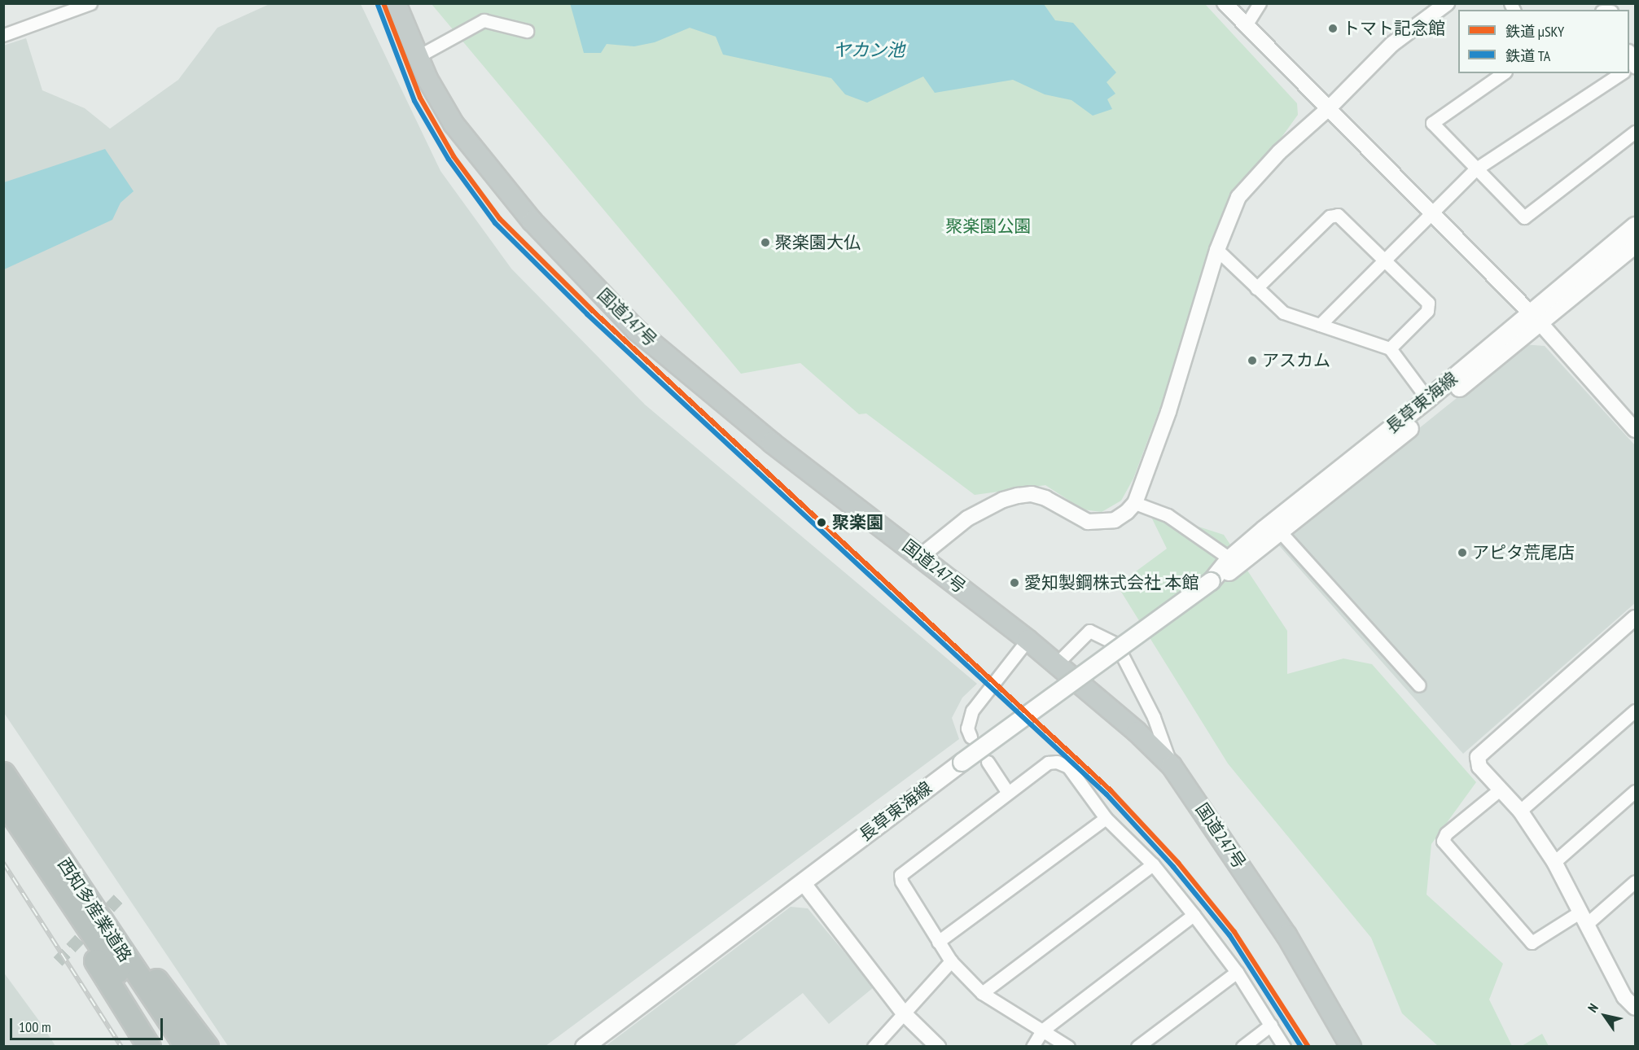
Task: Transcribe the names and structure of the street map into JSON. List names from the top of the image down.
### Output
{
  "streets": {
    "highway": ["国道247号", "西知多産業道路"],
    "main road": ["長草東海線"]
  },
  "water": ["ヤカン池"],
  "parks": ["聚楽園公園"],
  "places": [
    "トマト記念館",
    "聚楽園大仏",
    "アスカム",
    "聚楽園",
    "アピタ荒尾店",
    "愛知製鋼株式会社 本館"
  ],
  "lines": ["rail line μSKY", "rail line TA"],
  "legend": ["鉄道 μSKY", "鉄道 TA"],
  "scale_bar": "100 m",
  "north": "top left"
}
